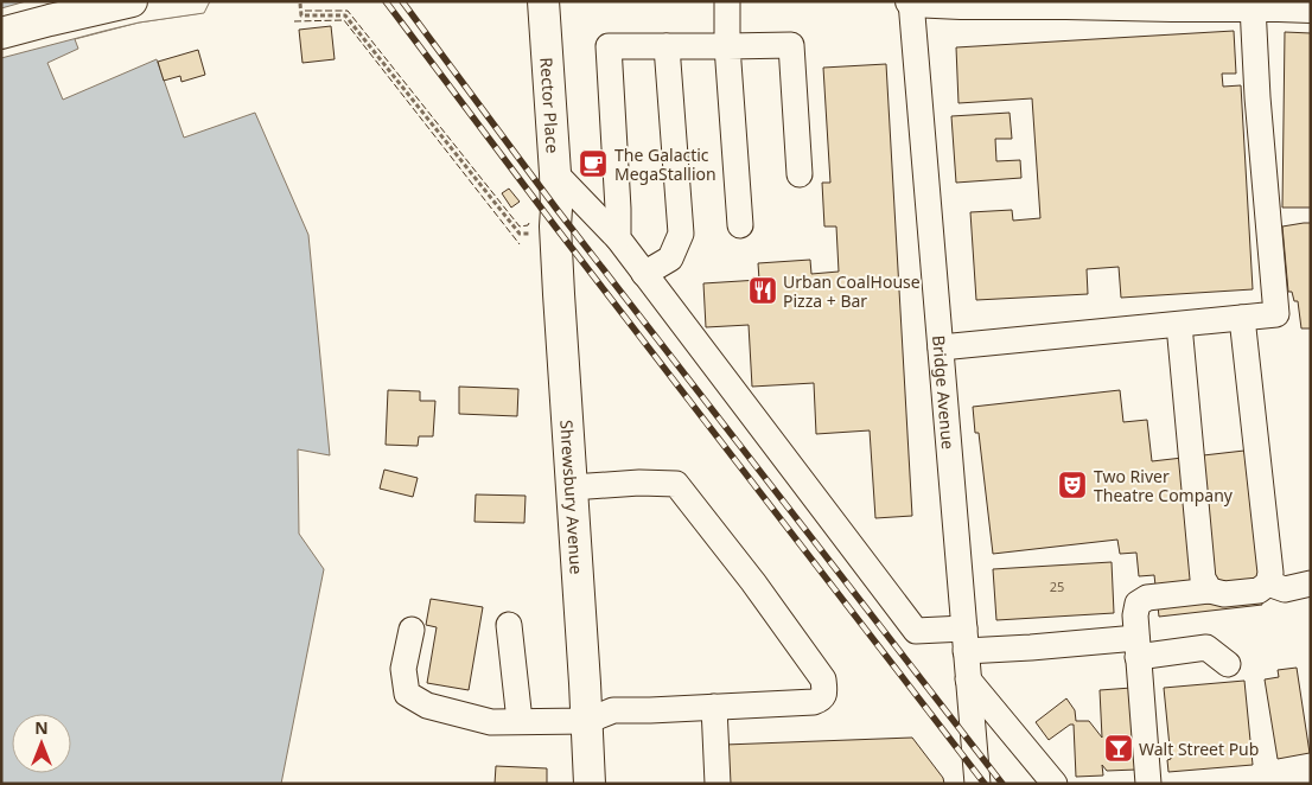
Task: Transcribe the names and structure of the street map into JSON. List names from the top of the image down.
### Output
{
  "streets": {
    "main road": ["Rector Place", "Shrewsbury Avenue"],
    "street": ["Bridge Avenue"]
  },
  "crossings": [
    ["Rector Place", "Shrewsbury Avenue"]
  ],
  "places": {
    "cafe": ["The Galactic MegaStallion"],
    "restaurant": ["Urban CoalHouse Pizza + Bar"],
    "theatre": ["Two River Theatre Company"],
    "bar": ["Walt Street Pub"]
  },
  "house_numbers": ["25"],
  "north": "top"
}
